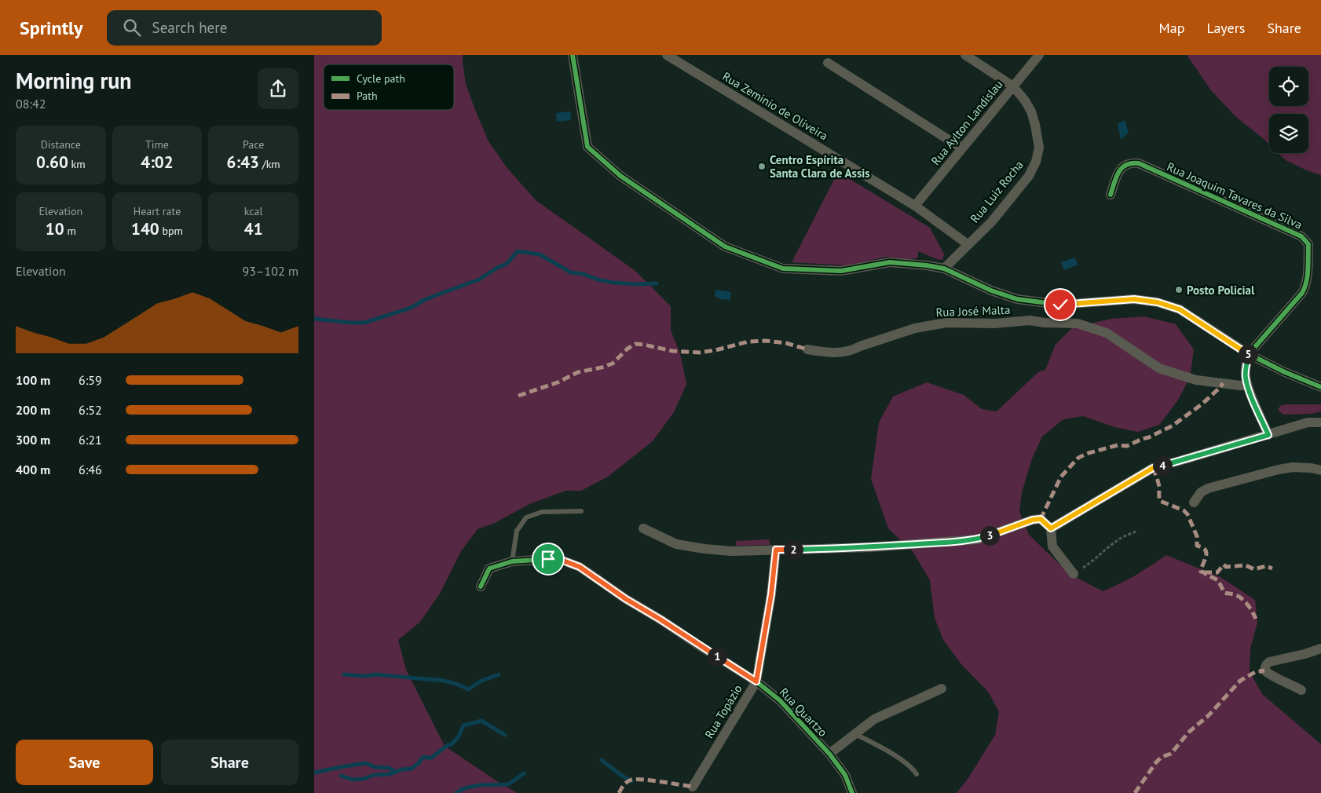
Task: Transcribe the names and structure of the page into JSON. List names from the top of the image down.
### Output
{
  "streets": {
    "street": [
      "Rua Zeminio de Oliveira",
      "Rua Aylton Landislau",
      "Rua Luiz Rocha",
      "Rua Joaquim Tavares da Silva",
      "Rua José Malta",
      "Rua Topázio",
      "Rua Quartzo"
    ]
  },
  "crossings": [
    ["Rua Zeminio de Oliveira", "Rua Aylton Landislau"],
    ["Rua Zeminio de Oliveira", "Rua Luiz Rocha"],
    ["Rua Aylton Landislau", "Rua Luiz Rocha"],
    ["Rua Luiz Rocha", "Rua José Malta"],
    ["Rua Joaquim Tavares da Silva", "Rua José Malta"],
    ["Rua Topázio", "Rua Quartzo"]
  ],
  "places": ["Centro Espírita Santa Clara de Assis", "Posto Policial"],
  "legend": ["Cycle path", "Path"],
  "page": {
    "header": "Sprintly",
    "search": "Search here",
    "nav": ["Map", "Layers", "Share"],
    "heading": ["Morning run", "08:42"],
    "stats": [
      ["Distance", "0.60 km"],
      ["Time", "4:02"],
      ["Pace", "6:43 /km"],
      ["Elevation", "10 m"],
      ["Heart rate", "140 bpm"],
      ["kcal", "41"]
    ],
    "chart": ["Elevation", "93–102 m"],
    "pins": [
      "5",
      "4",
      "3",
      "2",
      "1"
    ],
    "list": [
      {
        "name": "100 m",
        "note": "6:59"
      },
      {
        "name": "200 m",
        "note": "6:52"
      },
      {
        "name": "300 m",
        "note": "6:21"
      },
      {
        "name": "400 m",
        "note": "6:46"
      }
    ],
    "buttons": ["Save", "Share"]
  }
}
